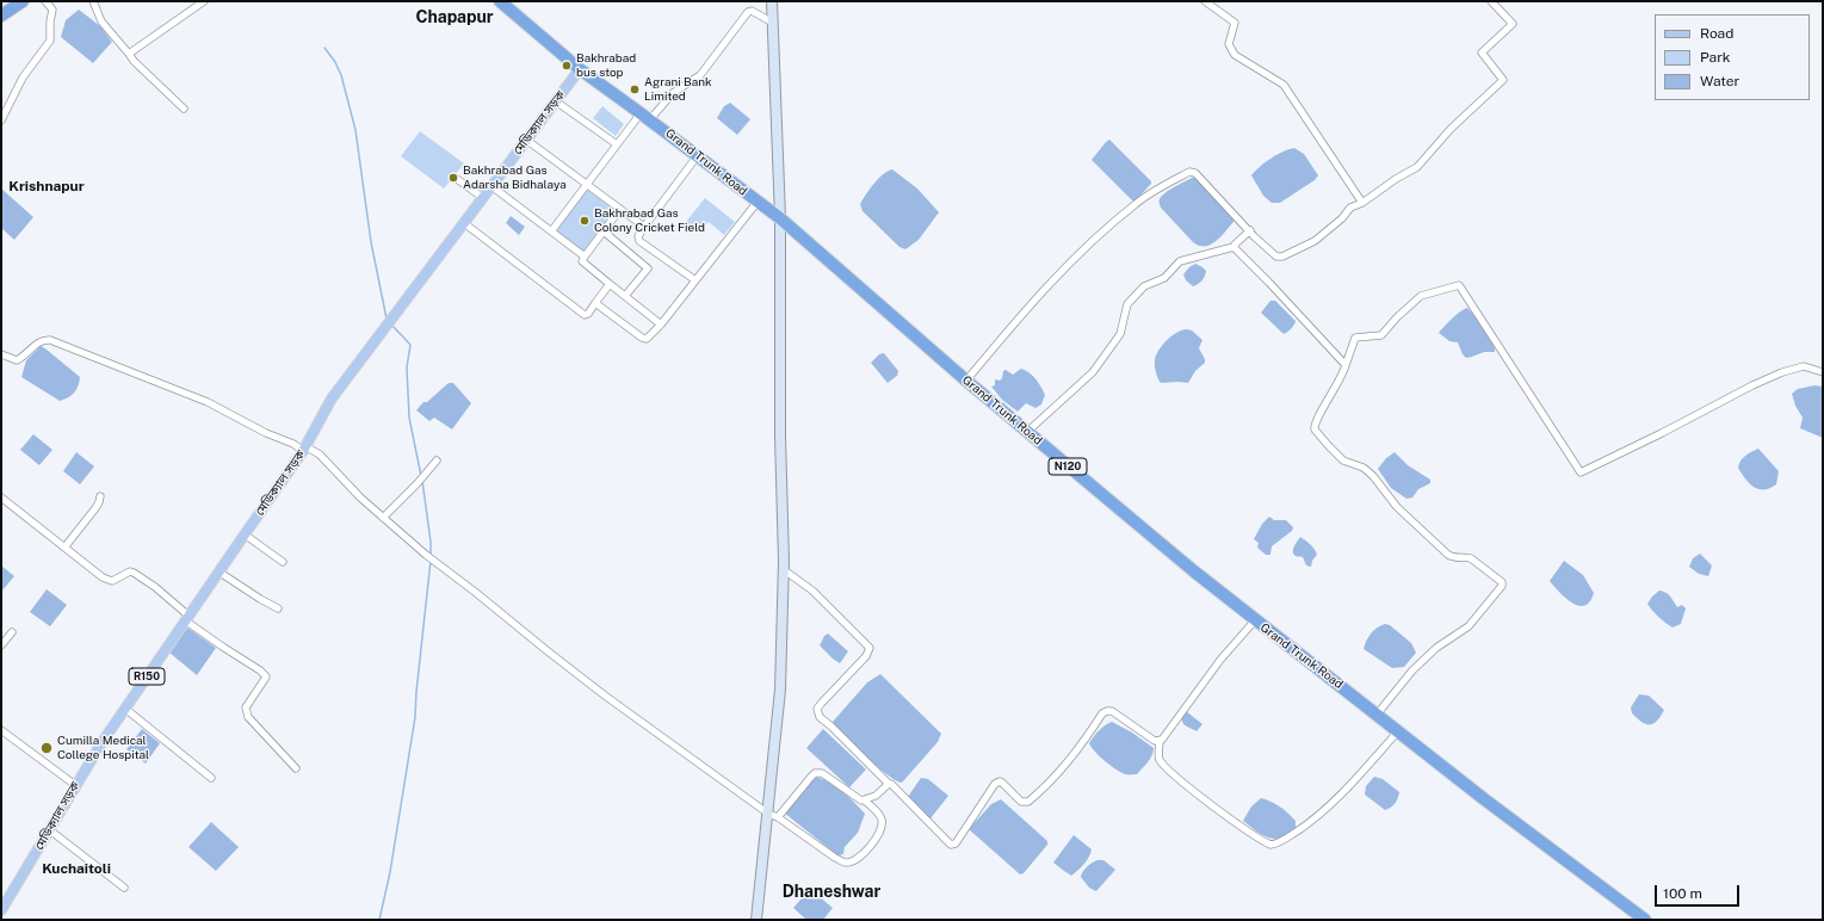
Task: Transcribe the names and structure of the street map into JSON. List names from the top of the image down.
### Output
{
  "streets": {
    "highway": ["Grand Trunk Road", "N120"],
    "main road": ["মেডিক্যাল সড়ক", "R150"]
  },
  "crossings": [
    ["মেডিক্যাল সড়ক", "Grand Trunk Road"]
  ],
  "districts": [
    "Chapapur",
    "Krishnapur",
    "Kuchaitoli",
    "Dhaneshwar"
  ],
  "places": [
    "Bakhrabad bus stop",
    "Agrani Bank Limited",
    "Bakhrabad Gas Adarsha Bidhalaya",
    "Bakhrabad Gas Colony Cricket Field",
    "Cumilla Medical College Hospital"
  ],
  "legend": ["Road", "Park", "Water"],
  "scale_bar": "100 m"
}
